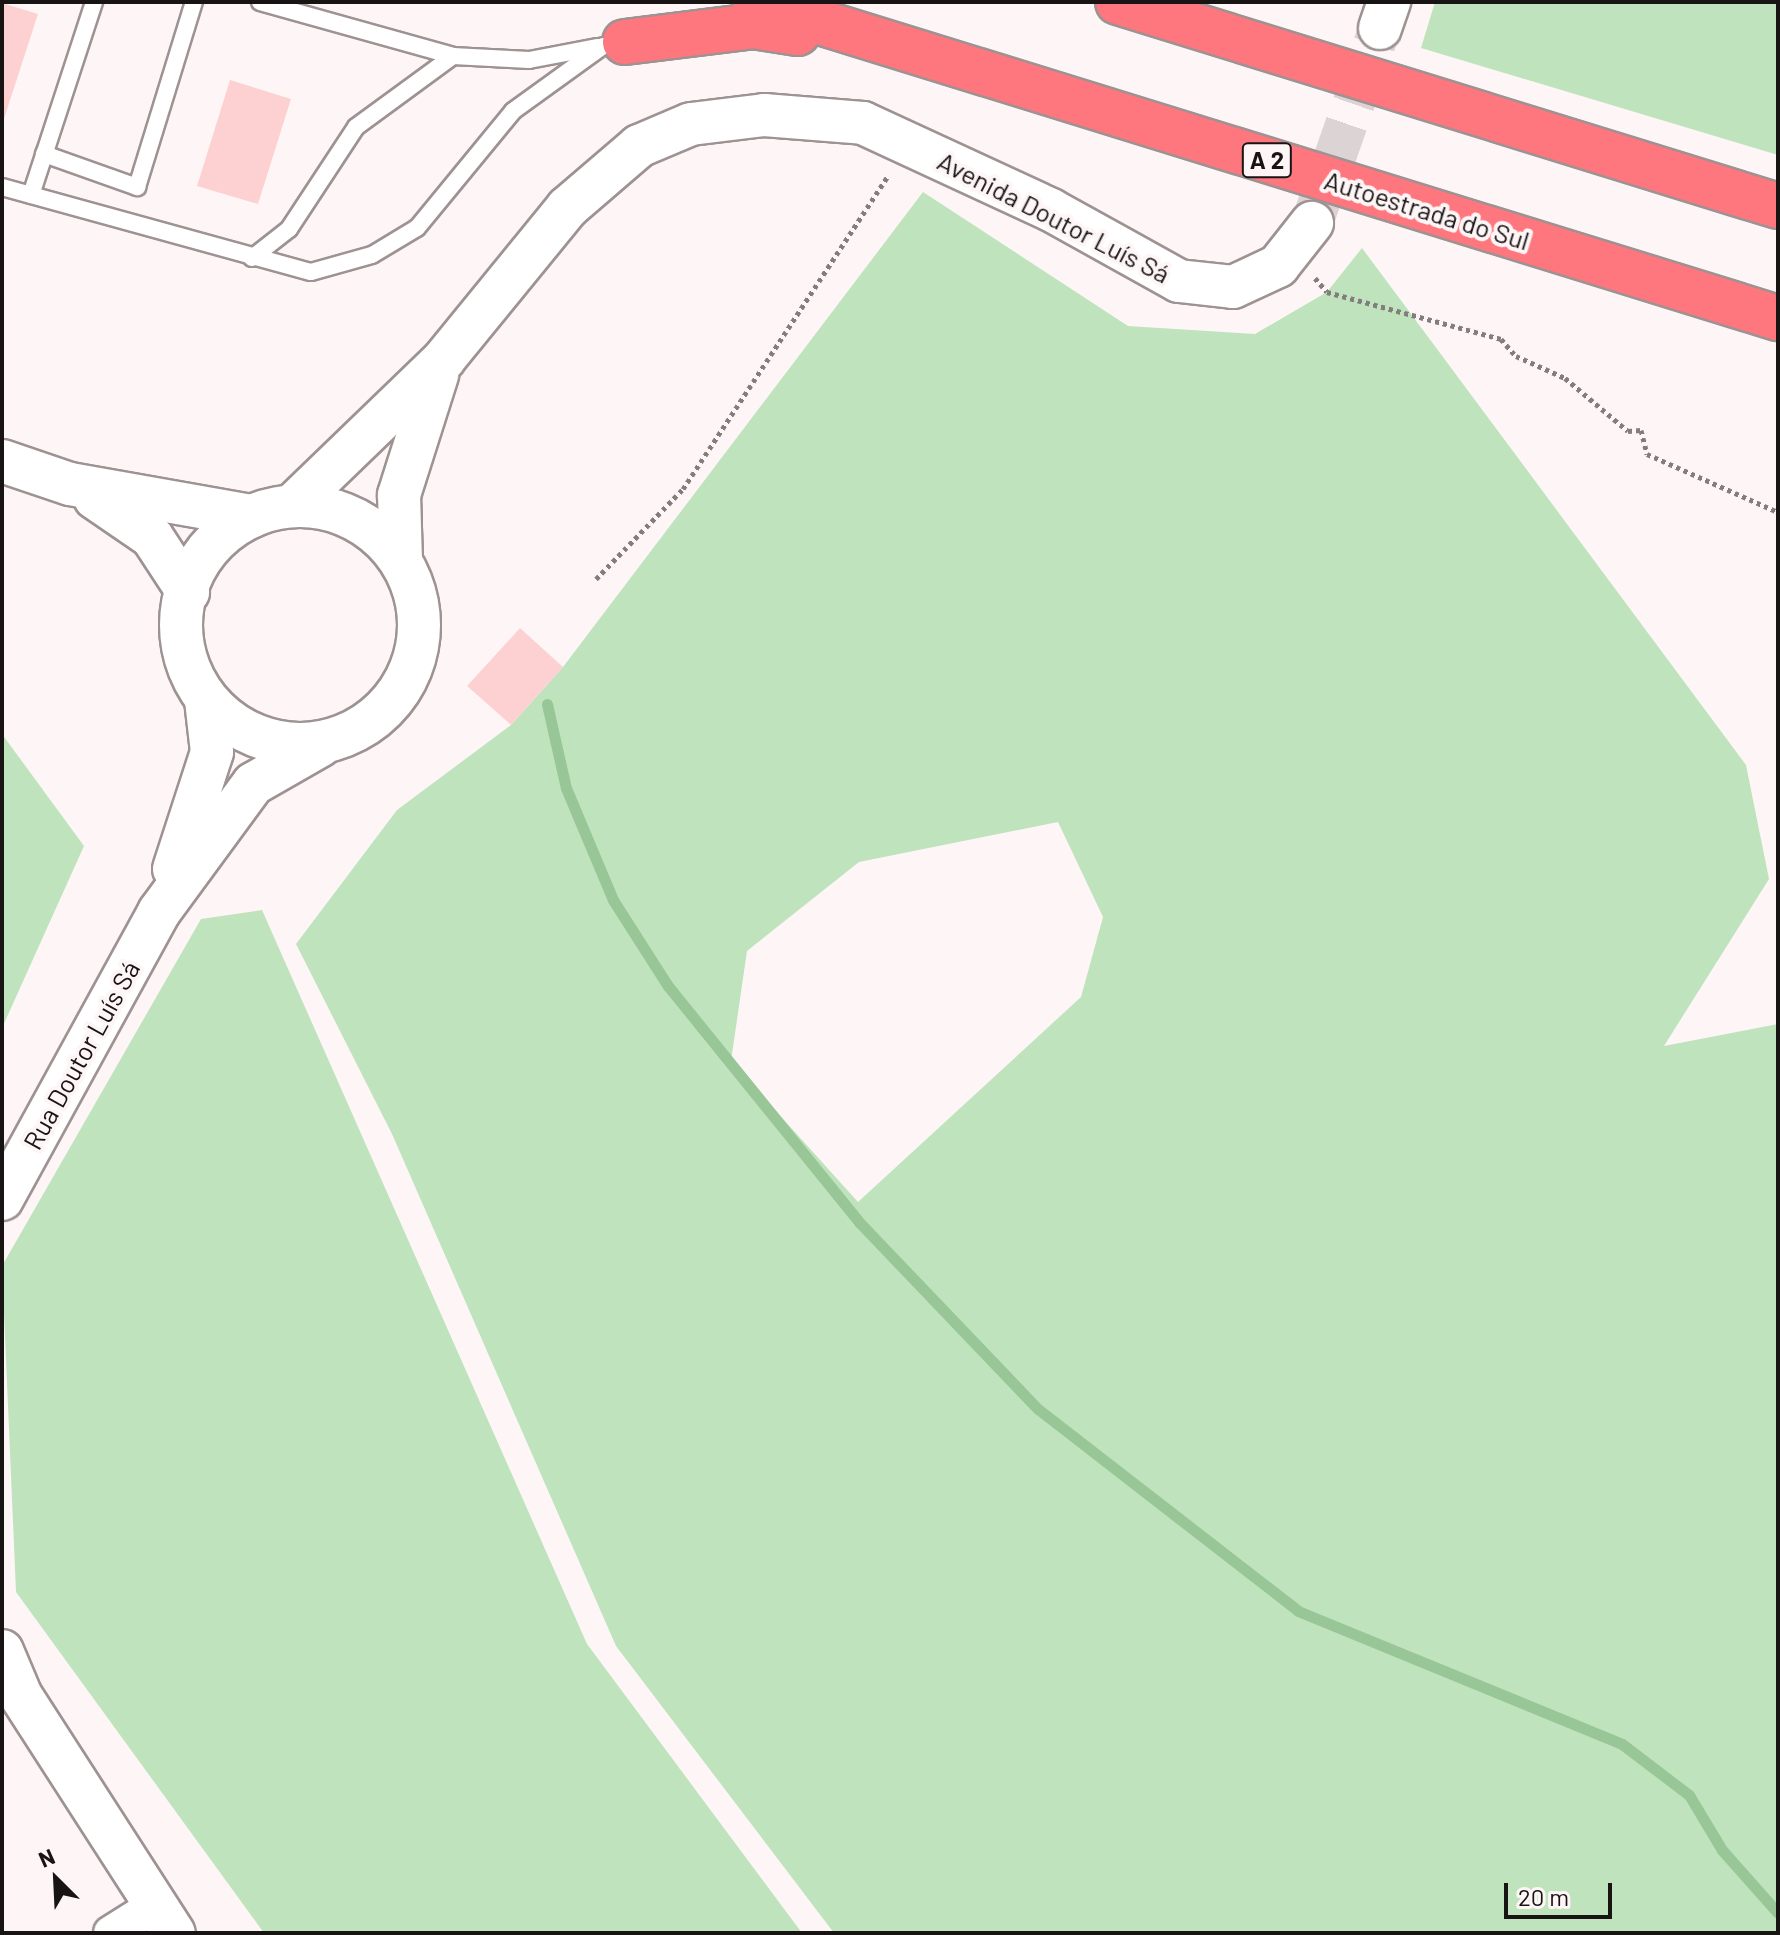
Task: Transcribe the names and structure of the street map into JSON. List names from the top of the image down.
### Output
{
  "streets": {
    "highway": ["A 2", "Autoestrada do Sul"],
    "street": ["Avenida Doutor Luís Sá", "Rua Doutor Luís Sá"]
  },
  "scale_bar": "20 m",
  "north": "top left"
}
